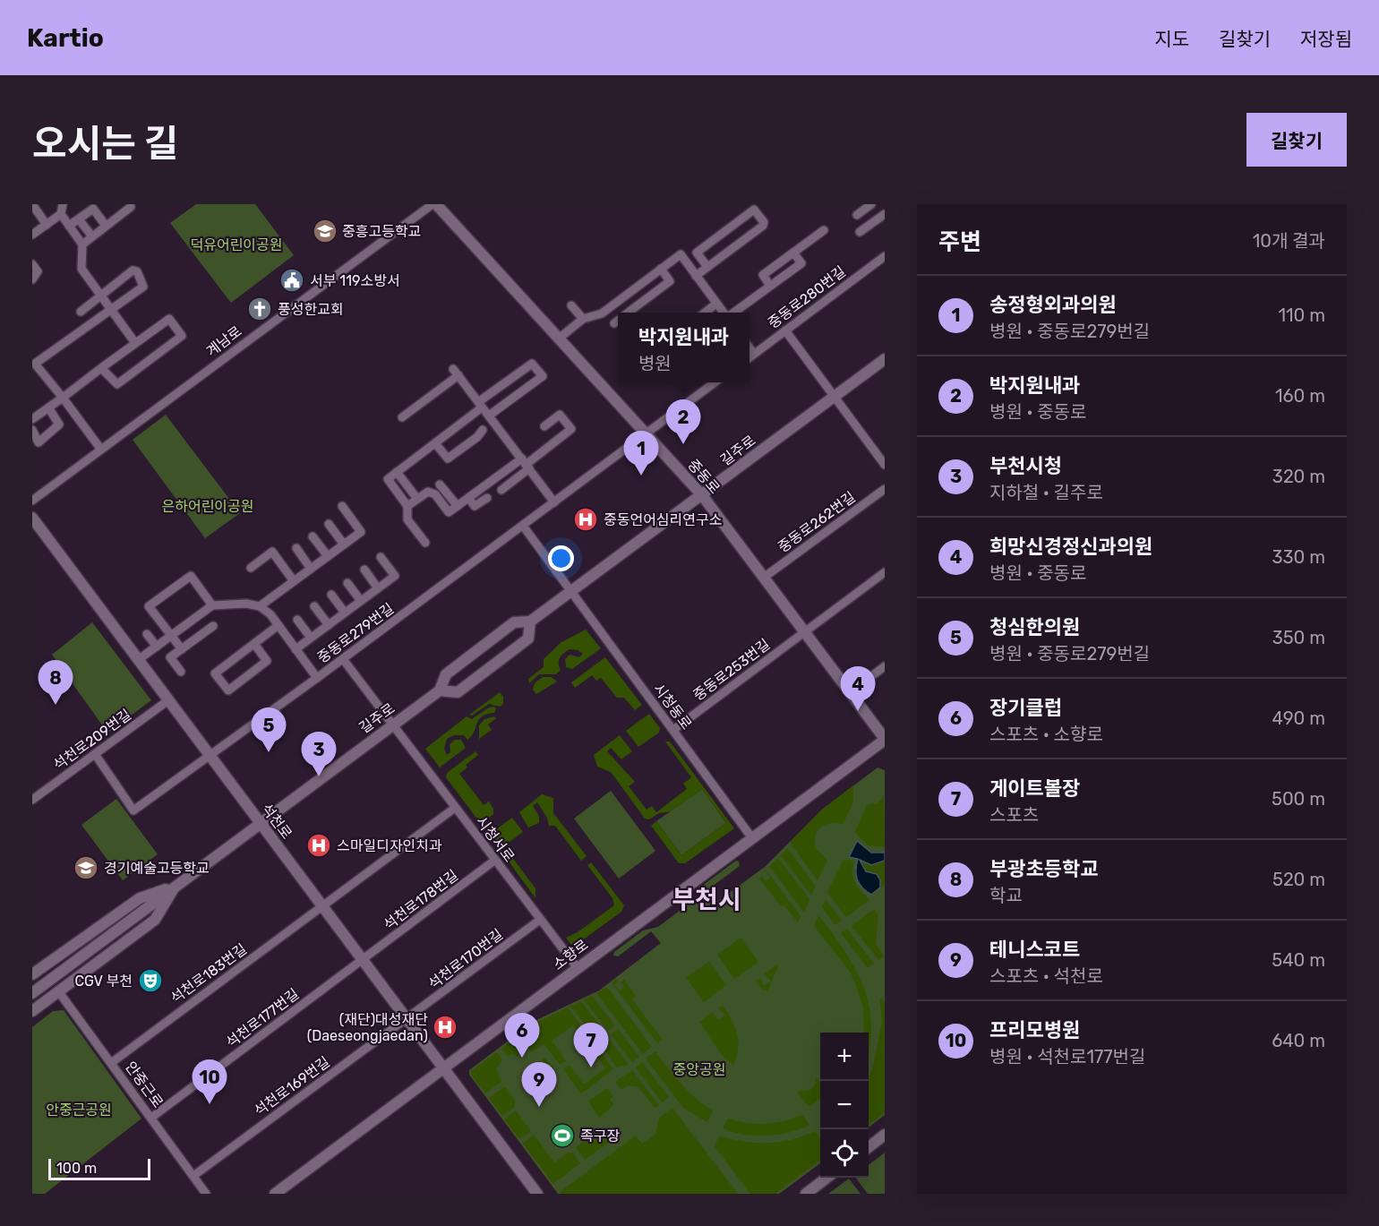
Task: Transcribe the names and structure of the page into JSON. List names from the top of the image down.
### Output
{
  "streets": {
    "street": [
      "중동로280번길",
      "계남로",
      "길주로",
      "중동로",
      "중동로262번길",
      "중동로279번길",
      "중동로253번길",
      "시청동로",
      "석천로209번길",
      "석천로",
      "시청서로",
      "석천로178번길",
      "소향로",
      "석천로170번길",
      "석천로183번길",
      "석천로177번길",
      "안중근로",
      "석천로169번길"
    ]
  },
  "crossings": [
    ["계남로", "중동로"],
    ["길주로", "중동로"],
    ["길주로", "시청동로"],
    ["길주로", "석천로"],
    ["길주로", "시청서로"],
    ["길주로", "안중근로"],
    ["중동로", "중동로262번길"],
    ["중동로", "중동로279번길"],
    ["중동로", "중동로253번길"],
    ["중동로", "소향로"],
    ["중동로279번길", "시청동로"],
    ["중동로279번길", "석천로209번길"],
    ["중동로279번길", "석천로"],
    ["중동로279번길", "시청서로"],
    ["중동로253번길", "시청동로"],
    ["시청동로", "소향로"],
    ["석천로209번길", "석천로"],
    ["석천로", "석천로178번길"],
    ["석천로", "소향로"],
    ["석천로", "석천로170번길"],
    ["석천로", "석천로183번길"],
    ["석천로", "석천로177번길"],
    ["석천로", "석천로169번길"],
    ["시청서로", "석천로178번길"],
    ["시청서로", "소향로"],
    ["시청서로", "석천로170번길"],
    ["시청서로", "석천로183번길"],
    ["석천로178번길", "석천로177번길"],
    ["석천로170번길", "석천로169번길"],
    ["석천로183번길", "안중근로"],
    ["석천로177번길", "안중근로"],
    ["안중근로", "석천로169번길"]
  ],
  "districts": ["부천시"],
  "parks": [
    "덕유어린이공원",
    "은하어린이공원",
    "중앙공원",
    "안중근공원"
  ],
  "places": {
    "school or university": ["중흥고등학교", "경기예술고등학교"],
    "public building": ["서부 119소방서"],
    "church": ["풍성한교회"],
    "hospital": ["중동언어심리연구소", "스마일디자인치과", "(재단)대성재단 (Daeseongjaedan)"],
    "theatre": ["CGV 부천"],
    "sports": ["족구장"]
  },
  "scale_bar": "100 m",
  "page": {
    "header": "Kartio",
    "nav": ["지도", "길찾기", "저장됨"],
    "title": "오시는 길",
    "buttons": "길찾기",
    "heading": ["주변", "10개 결과"],
    "list": [
      {
        "mark": "1",
        "name": "송정형외과의원",
        "note": "병원 · 중동로279번길",
        "value": "110 m"
      },
      {
        "mark": "2",
        "name": "박지원내과",
        "note": "병원 · 중동로",
        "value": "160 m"
      },
      {
        "mark": "3",
        "name": "부천시청",
        "note": "지하철 · 길주로",
        "value": "320 m"
      },
      {
        "mark": "4",
        "name": "희망신경정신과의원",
        "note": "병원 · 중동로",
        "value": "330 m"
      },
      {
        "mark": "5",
        "name": "청심한의원",
        "note": "병원 · 중동로279번길",
        "value": "350 m"
      },
      {
        "mark": "6",
        "name": "장기클럽",
        "note": "스포츠 · 소향로",
        "value": "490 m"
      },
      {
        "mark": "7",
        "name": "게이트볼장",
        "note": "스포츠",
        "value": "500 m"
      },
      {
        "mark": "8",
        "name": "부광초등학교",
        "note": "학교",
        "value": "520 m"
      },
      {
        "mark": "9",
        "name": "테니스코트",
        "note": "스포츠 · 석천로",
        "value": "540 m"
      },
      {
        "mark": "10",
        "name": "프리모병원",
        "note": "병원 · 석천로177번길",
        "value": "640 m"
      }
    ],
    "popup": ["박지원내과", "병원"],
    "pins": [
      "2",
      "1",
      "8",
      "4",
      "5",
      "3",
      "6",
      "7",
      "10",
      "9"
    ],
    "map_buttons": ["+", "−"],
    "scale": "100 m"
  }
}
